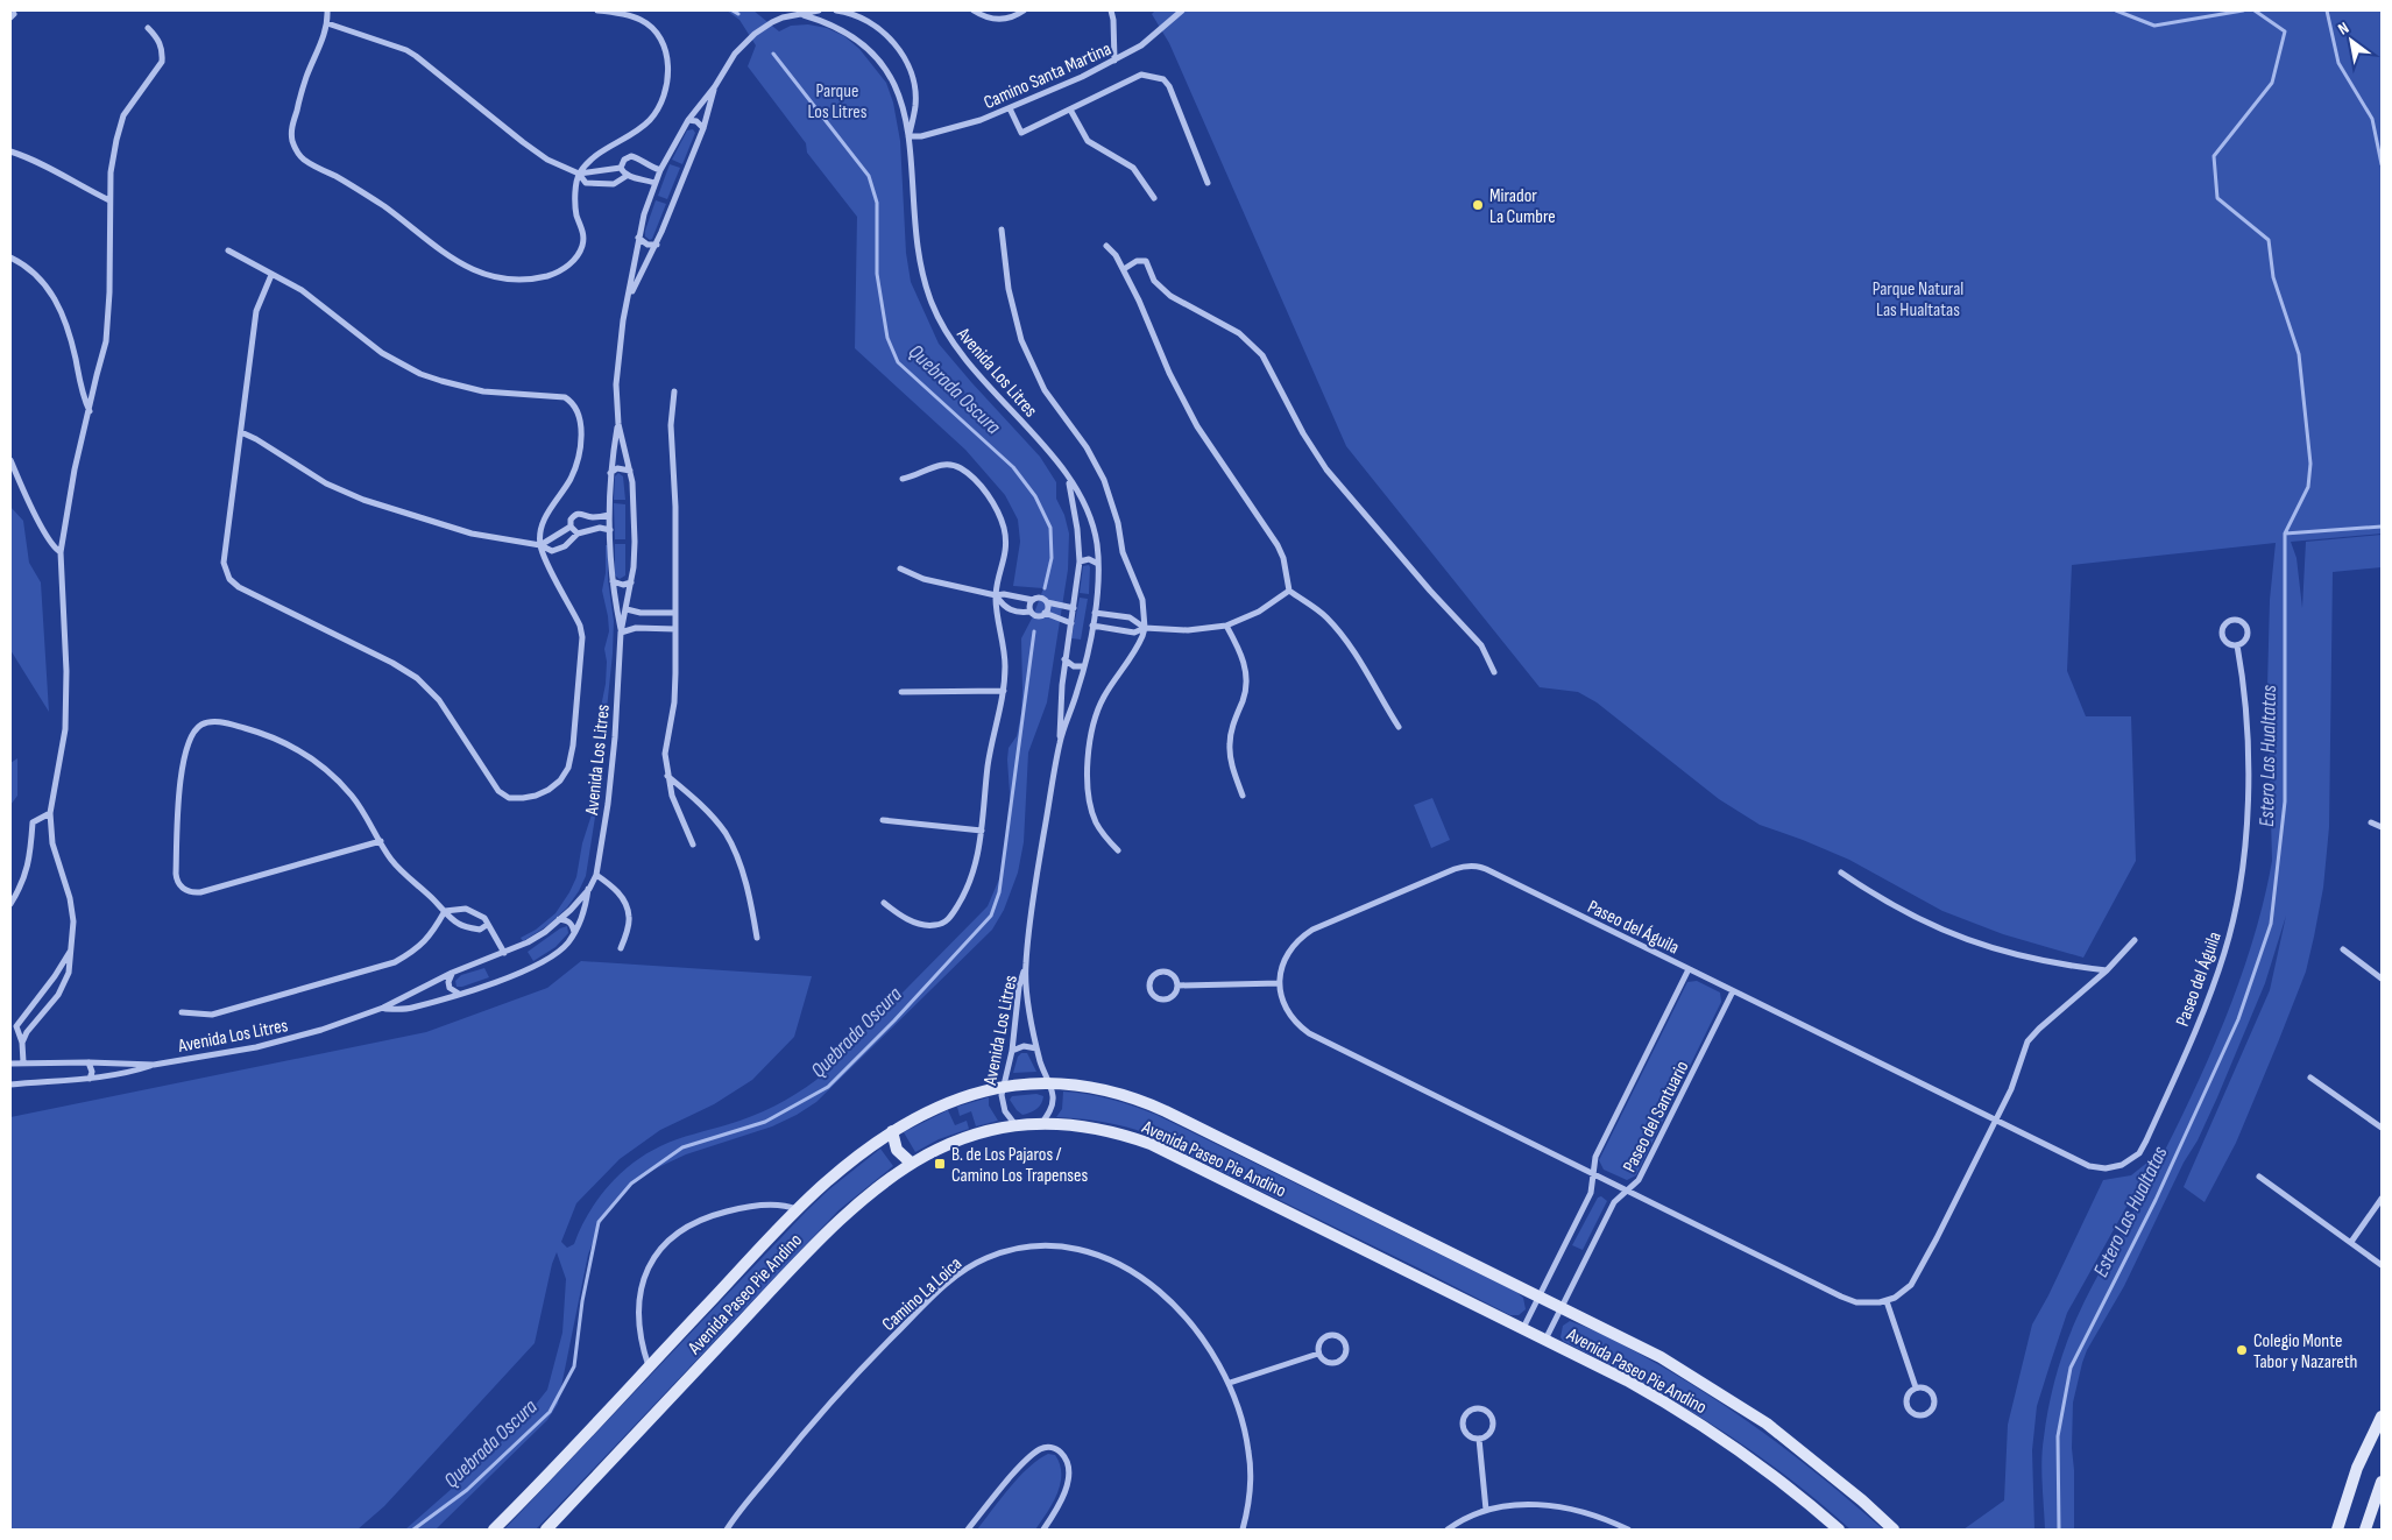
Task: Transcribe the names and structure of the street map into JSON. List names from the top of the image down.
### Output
{
  "streets": {
    "main road": ["Avenida Paseo Pie Andino"],
    "street": [
      "Camino Santa Martina",
      "Avenida Los Litres",
      "Paseo del Águila",
      "Paseo del Santuario",
      "Camino La Loica"
    ]
  },
  "crossings": [
    ["Camino Santa Martina", "Avenida Los Litres"],
    ["Avenida Los Litres", "Avenida Paseo Pie Andino"],
    ["Paseo del Águila", "Paseo del Santuario"],
    ["Paseo del Santuario", "Avenida Paseo Pie Andino"]
  ],
  "water": ["Quebrada Oscura", "Estero Las Hualtatas"],
  "parks": ["Parque Los Litres", "Parque Natural Las Hualtatas"],
  "places": {
    "other": ["Mirador La Cumbre", "Colegio Monte Tabor y Nazareth"],
    "transit": ["B. de Los Pajaros / Camino Los Trapenses"]
  },
  "north": "top left"
}
